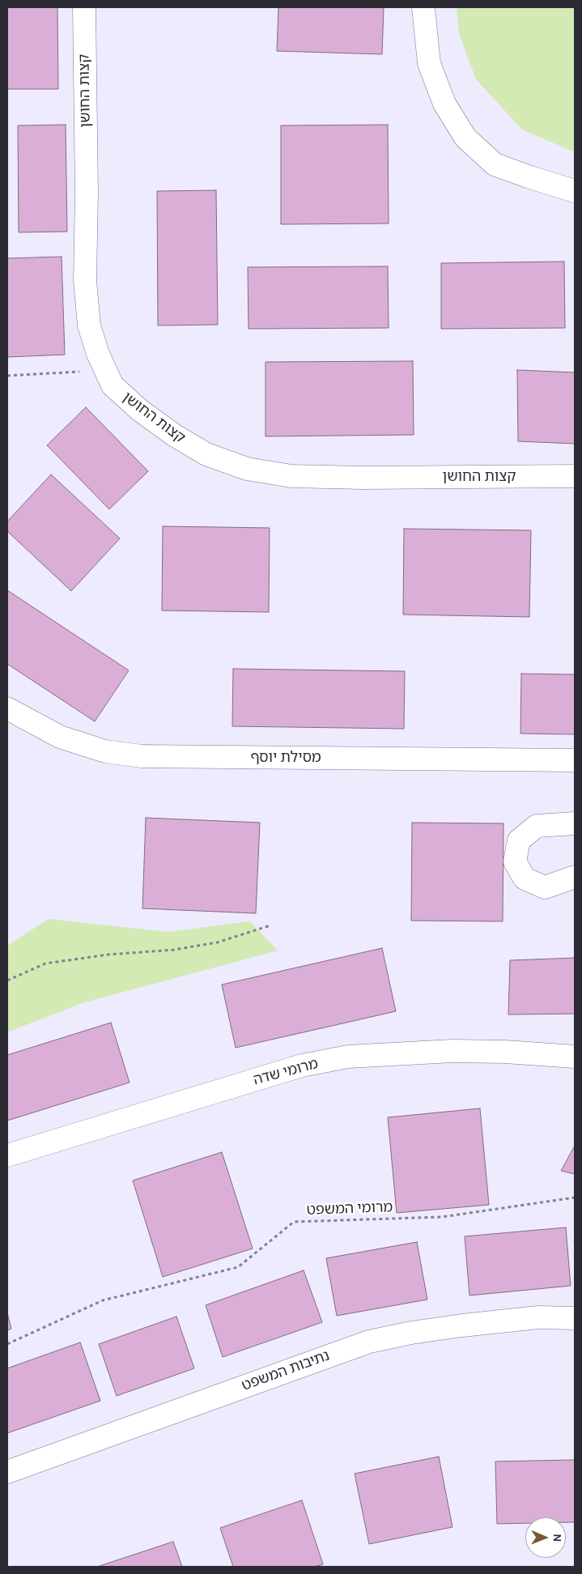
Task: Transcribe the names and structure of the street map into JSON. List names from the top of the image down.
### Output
{
  "streets": {
    "street": [
      "קצות החושן",
      "מסילת יוסף",
      "מרומי שדה",
      "נתיבות המשפט"
    ],
    "path": ["מרומי המשפט"]
  },
  "north": "right"
}
